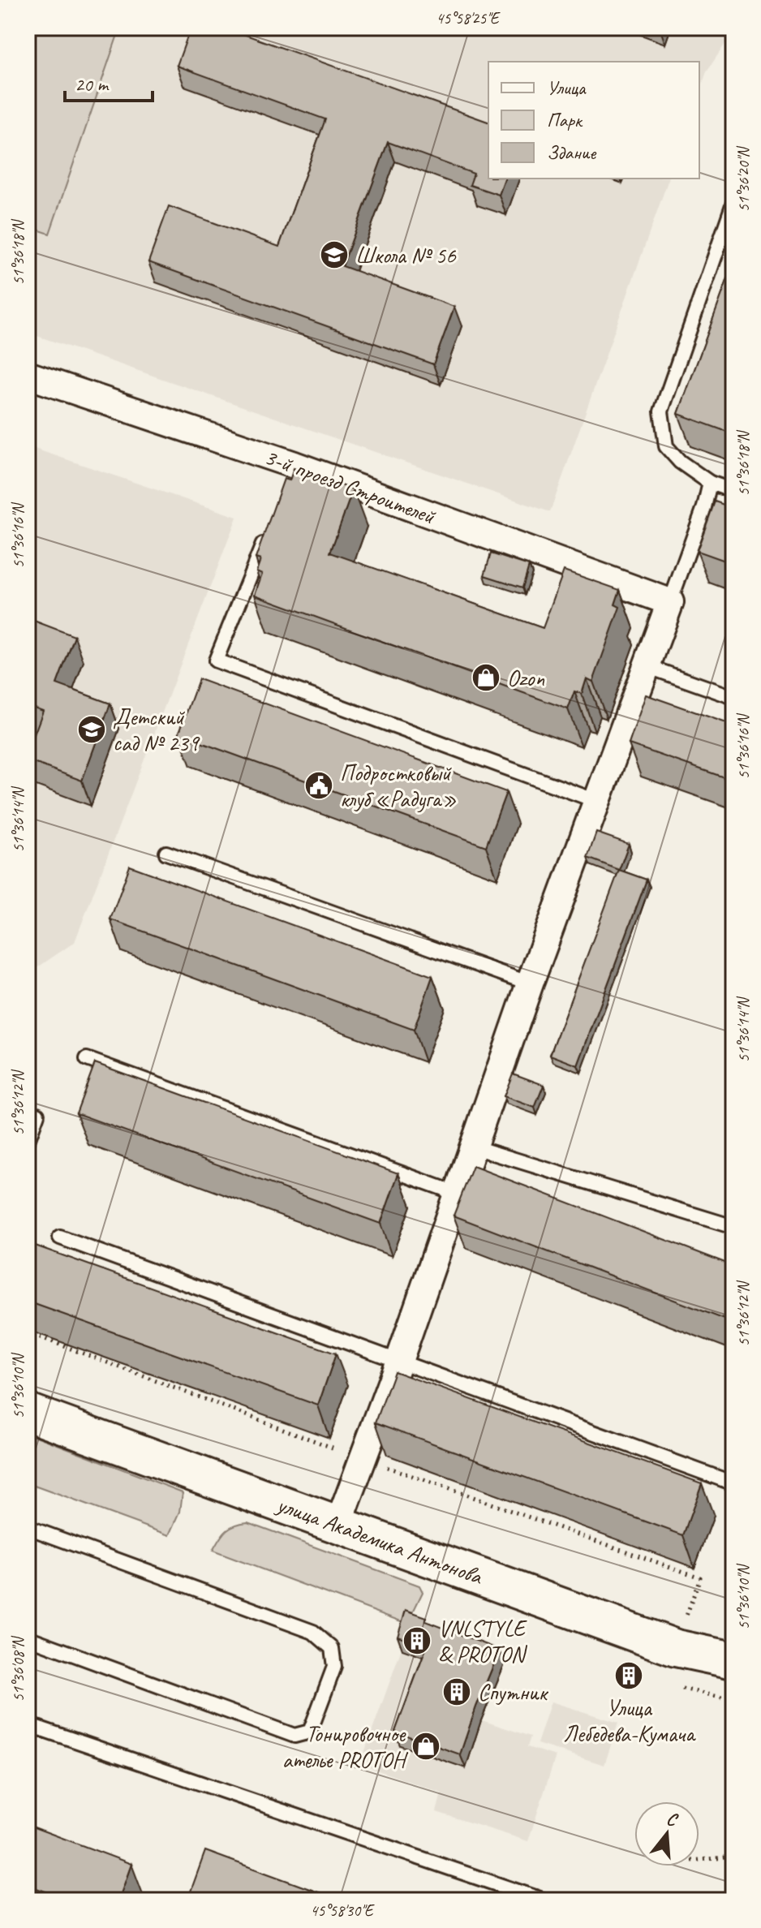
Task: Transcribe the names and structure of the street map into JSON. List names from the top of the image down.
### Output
{
  "streets": {
    "main road": ["улица Академика Антонова"],
    "street": ["3-й проезд Строителей"]
  },
  "places": {
    "school or university": ["Школа № 56", "Детский сад № 239"],
    "shop": ["Ozon", "Тонировочное ателье PROTOH"],
    "public building": ["Подростковый клуб «Радуга»"],
    "building": ["VNLSTYLE & PROTON", "Улица Лебедева-Кумача", "Спутник"]
  },
  "legend": ["Улица", "Парк", "Здание"],
  "scale_bar": "20 m",
  "north": "top",
  "coordinates": [
    "45°58'25\"E",
    "51°36'20\"N",
    "51°36'18\"N",
    "51°36'16\"N",
    "51°36'14\"N",
    "51°36'12\"N",
    "51°36'10\"N",
    "51°36'08\"N",
    "45°58'30\"E"
  ]
}
